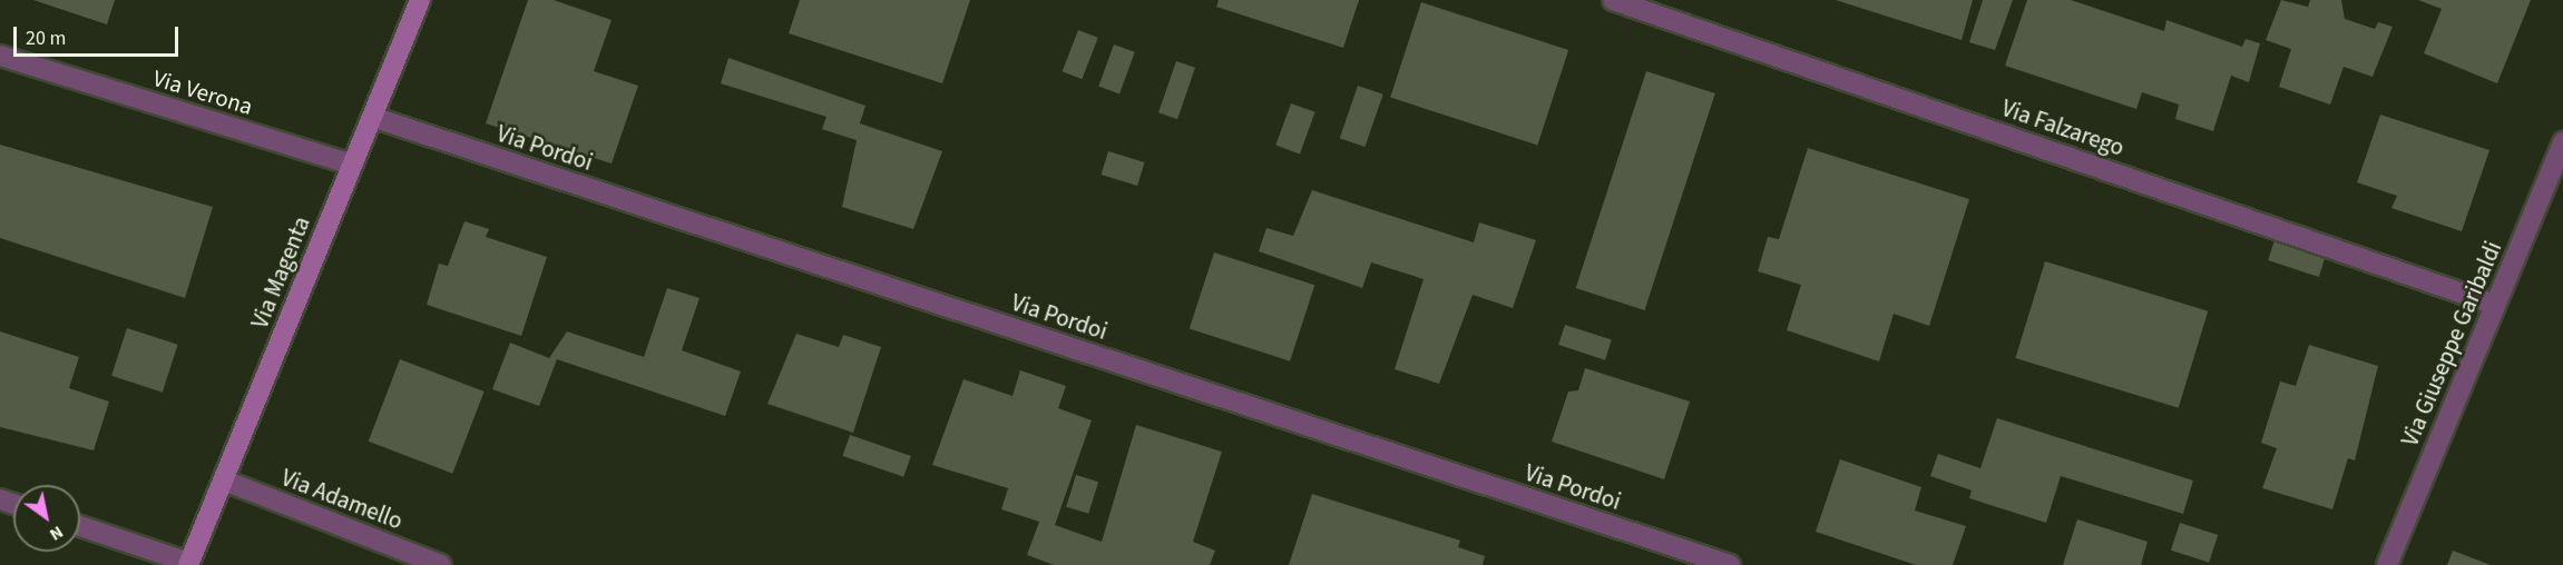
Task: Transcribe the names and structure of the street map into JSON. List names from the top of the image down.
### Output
{
  "streets": {
    "street": [
      "Via Verona",
      "Via Falzarego",
      "Via Pordoi",
      "Via Magenta",
      "Via Giuseppe Garibaldi",
      "Via Adamello"
    ]
  },
  "crossings": [
    ["Via Verona", "Via Magenta"],
    ["Via Falzarego", "Via Giuseppe Garibaldi"],
    ["Via Pordoi", "Via Magenta"],
    ["Via Magenta", "Via Adamello"]
  ],
  "scale_bar": "20 m",
  "north": "bottom right"
}
